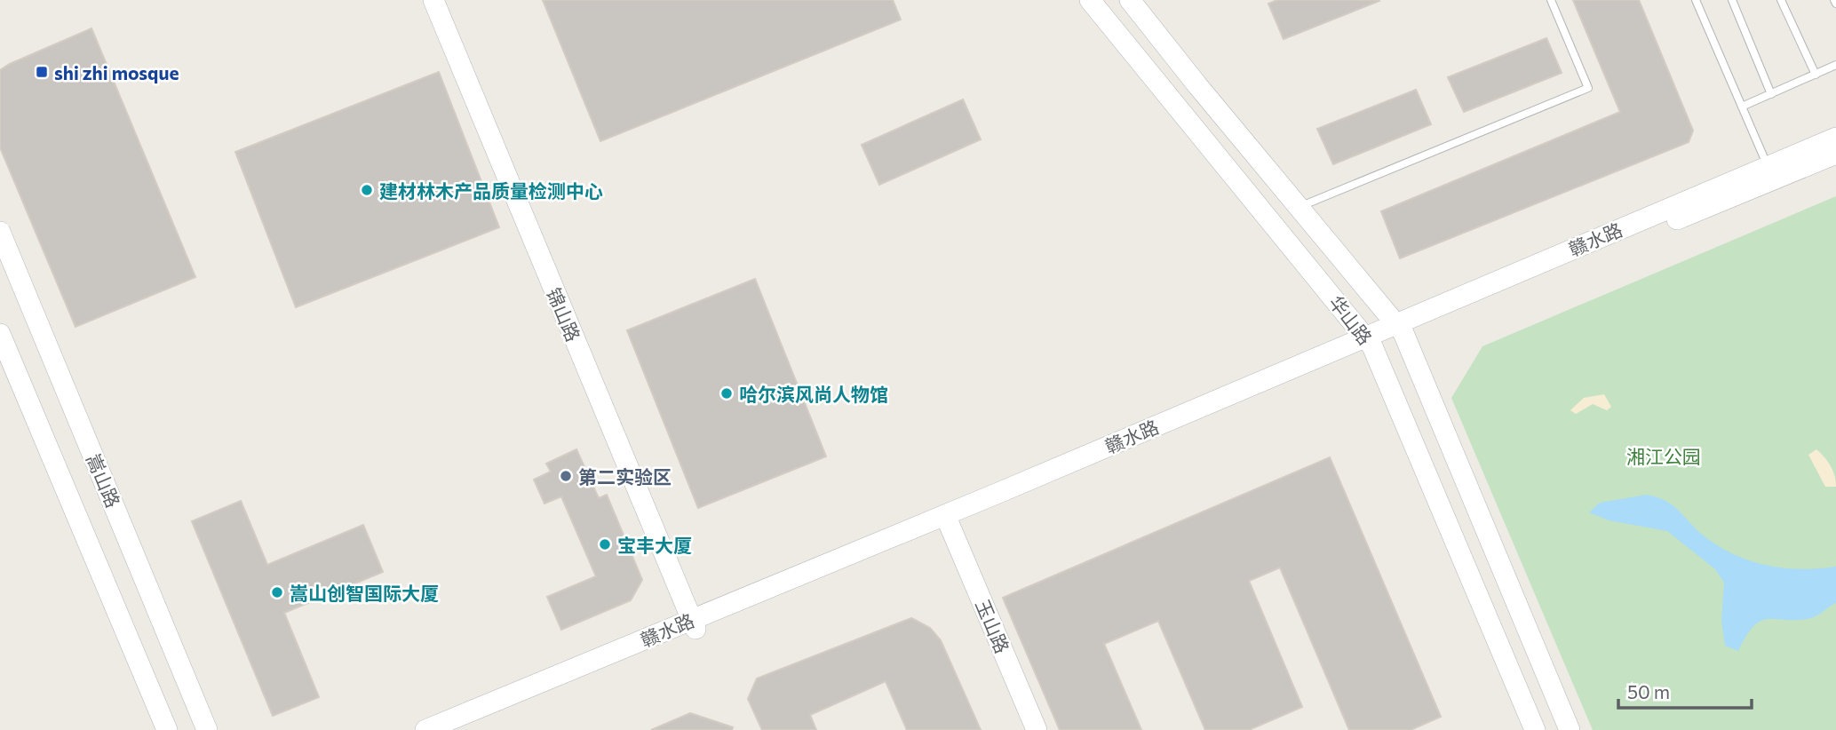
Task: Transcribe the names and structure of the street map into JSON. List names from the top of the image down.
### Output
{
  "streets": {
    "main road": [
      "赣水路",
      "锦山路",
      "华山路",
      "嵩山路",
      "玉山路"
    ]
  },
  "crossings": [
    ["赣水路", "锦山路"],
    ["赣水路", "华山路"],
    ["赣水路", "玉山路"]
  ],
  "parks": ["湘江公园"],
  "places": {
    "transit": ["shi zhi mosque"],
    "other": [
      "建材林木产品质量检测中心",
      "哈尔滨风尚人物馆",
      "第二实验区",
      "宝丰大厦",
      "嵩山创智国际大厦"
    ]
  },
  "scale_bar": "50 m"
}
